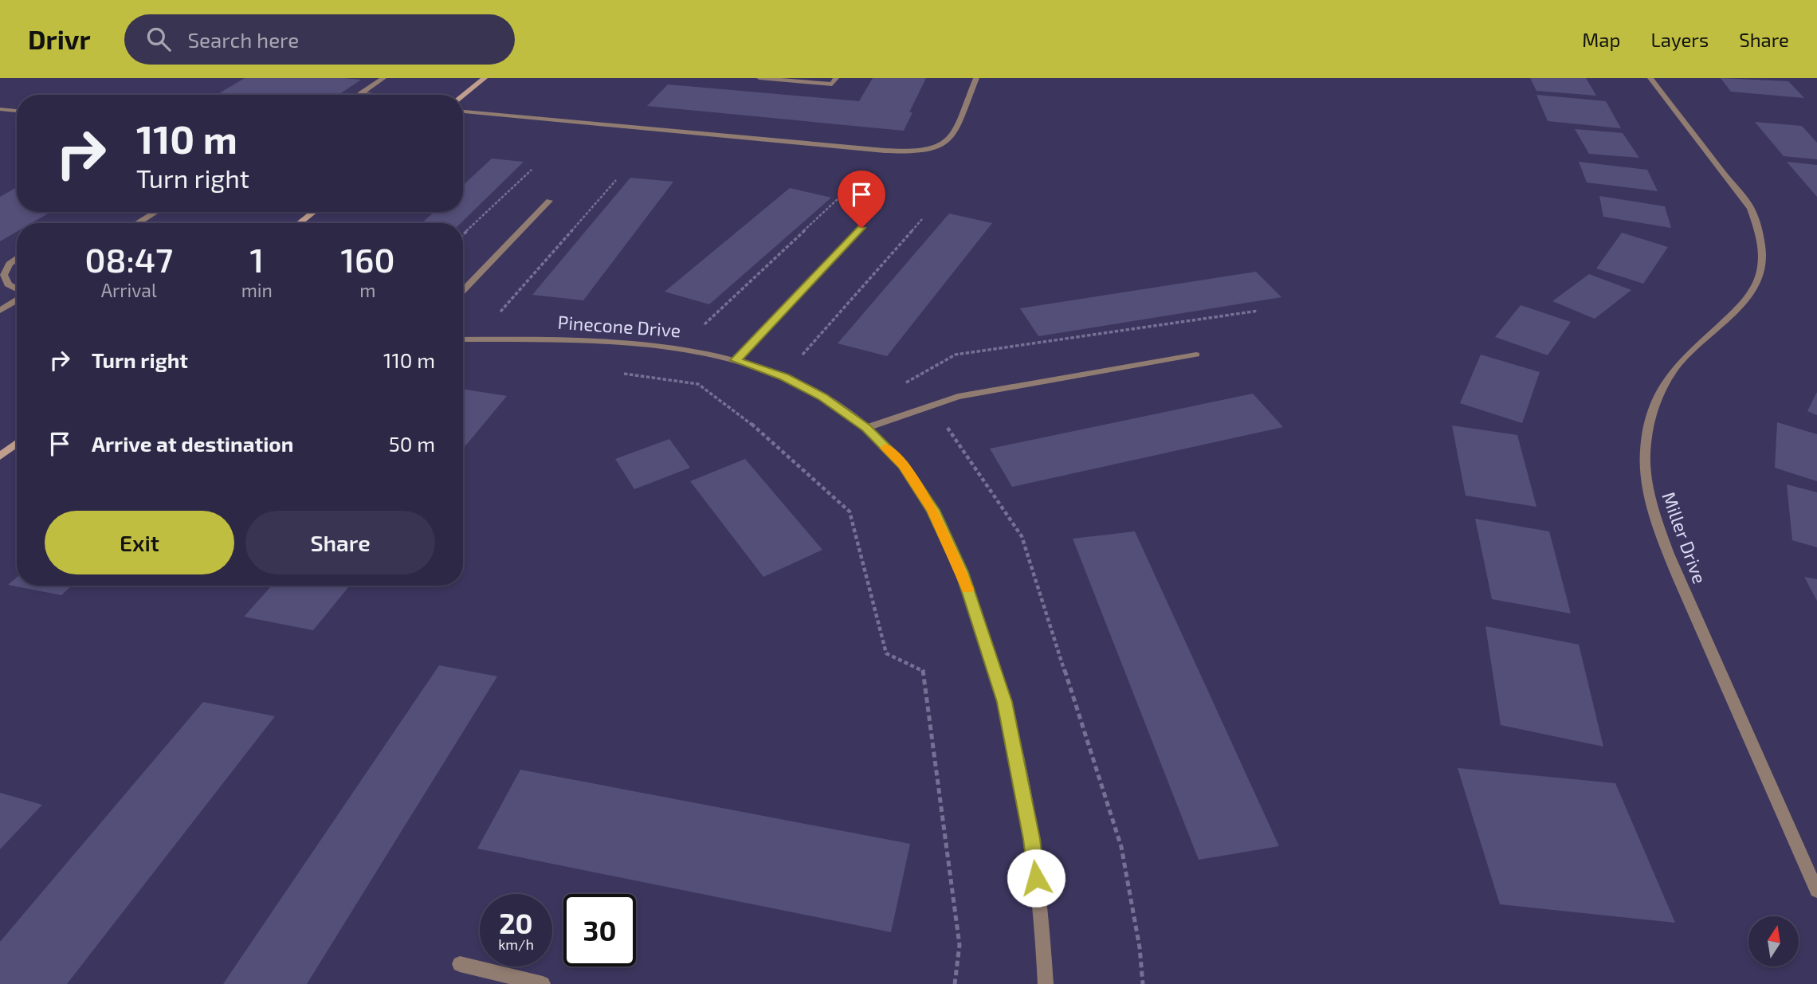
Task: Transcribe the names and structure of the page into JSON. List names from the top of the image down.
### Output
{
  "streets": {
    "street": ["Pinecone Drive", "Miller Drive"]
  },
  "north": "top",
  "page": {
    "header": "Drivr",
    "search": "Search here",
    "nav": ["Map", "Layers", "Share"],
    "turn": ["110 m", "Turn right"],
    "eta": [
      "08:47",
      "Arrival",
      "1",
      "min",
      "160",
      "m"
    ],
    "list": [
      {
        "name": "Turn right",
        "value": "110 m"
      },
      {
        "name": "Arrive at destination",
        "value": "50 m"
      }
    ],
    "buttons": ["Exit", "Share"],
    "speed": "20 km/h",
    "limit": "30"
  }
}
